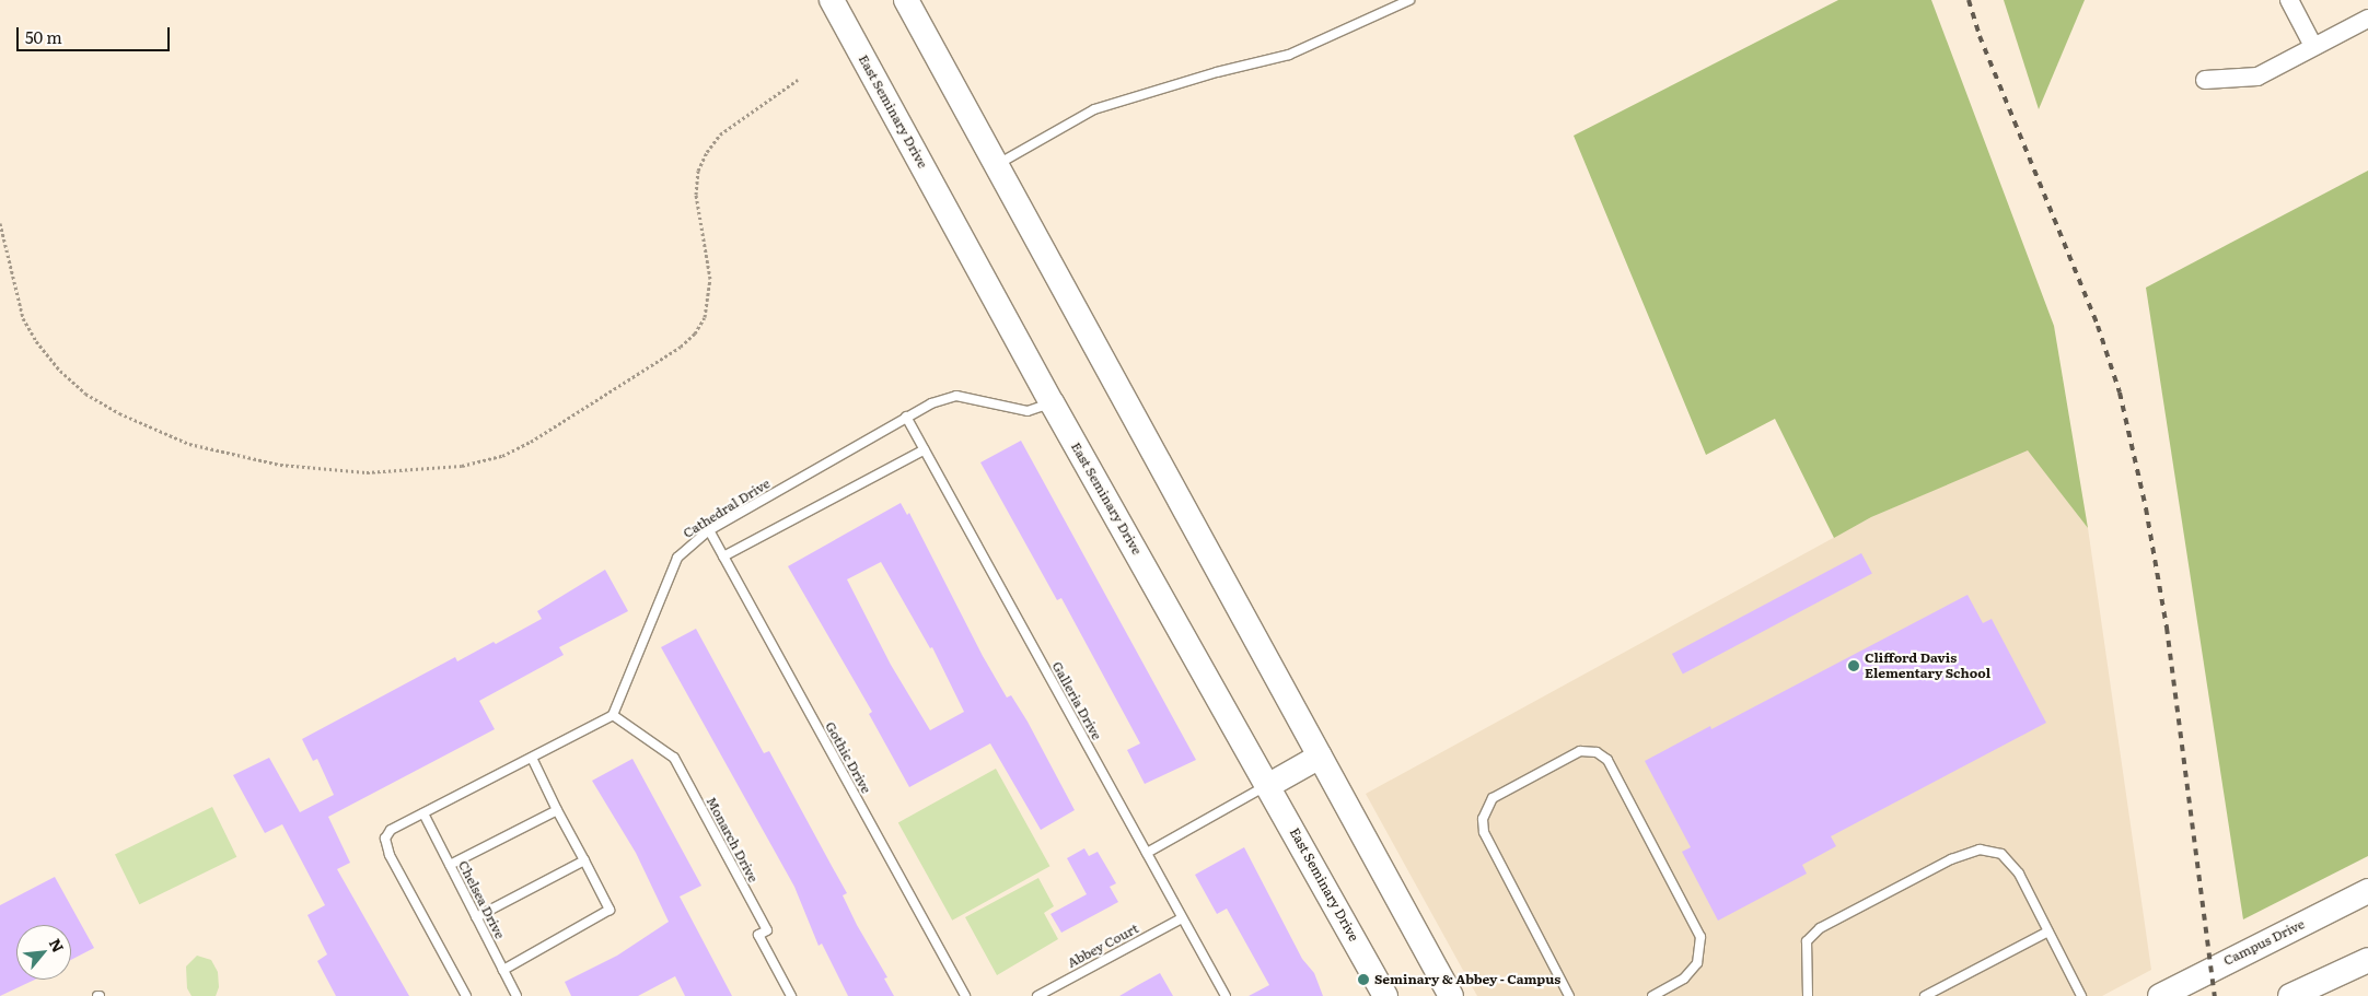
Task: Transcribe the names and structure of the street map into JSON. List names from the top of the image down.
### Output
{
  "streets": {
    "main road": ["East Seminary Drive", "Campus Drive"],
    "lane": [
      "Cathedral Drive",
      "Galleria Drive",
      "Gothic Drive",
      "Monarch Drive",
      "Chelsea Drive",
      "Abbey Court"
    ]
  },
  "crossings": [
    ["East Seminary Drive", "Cathedral Drive"],
    ["Cathedral Drive", "Galleria Drive"],
    ["Cathedral Drive", "Gothic Drive"],
    ["Cathedral Drive", "Monarch Drive"],
    ["Galleria Drive", "Abbey Court"]
  ],
  "places": ["Clifford Davis Elementary School", "Seminary & Abbey - Campus"],
  "scale_bar": "50 m",
  "north": "top right"
}
